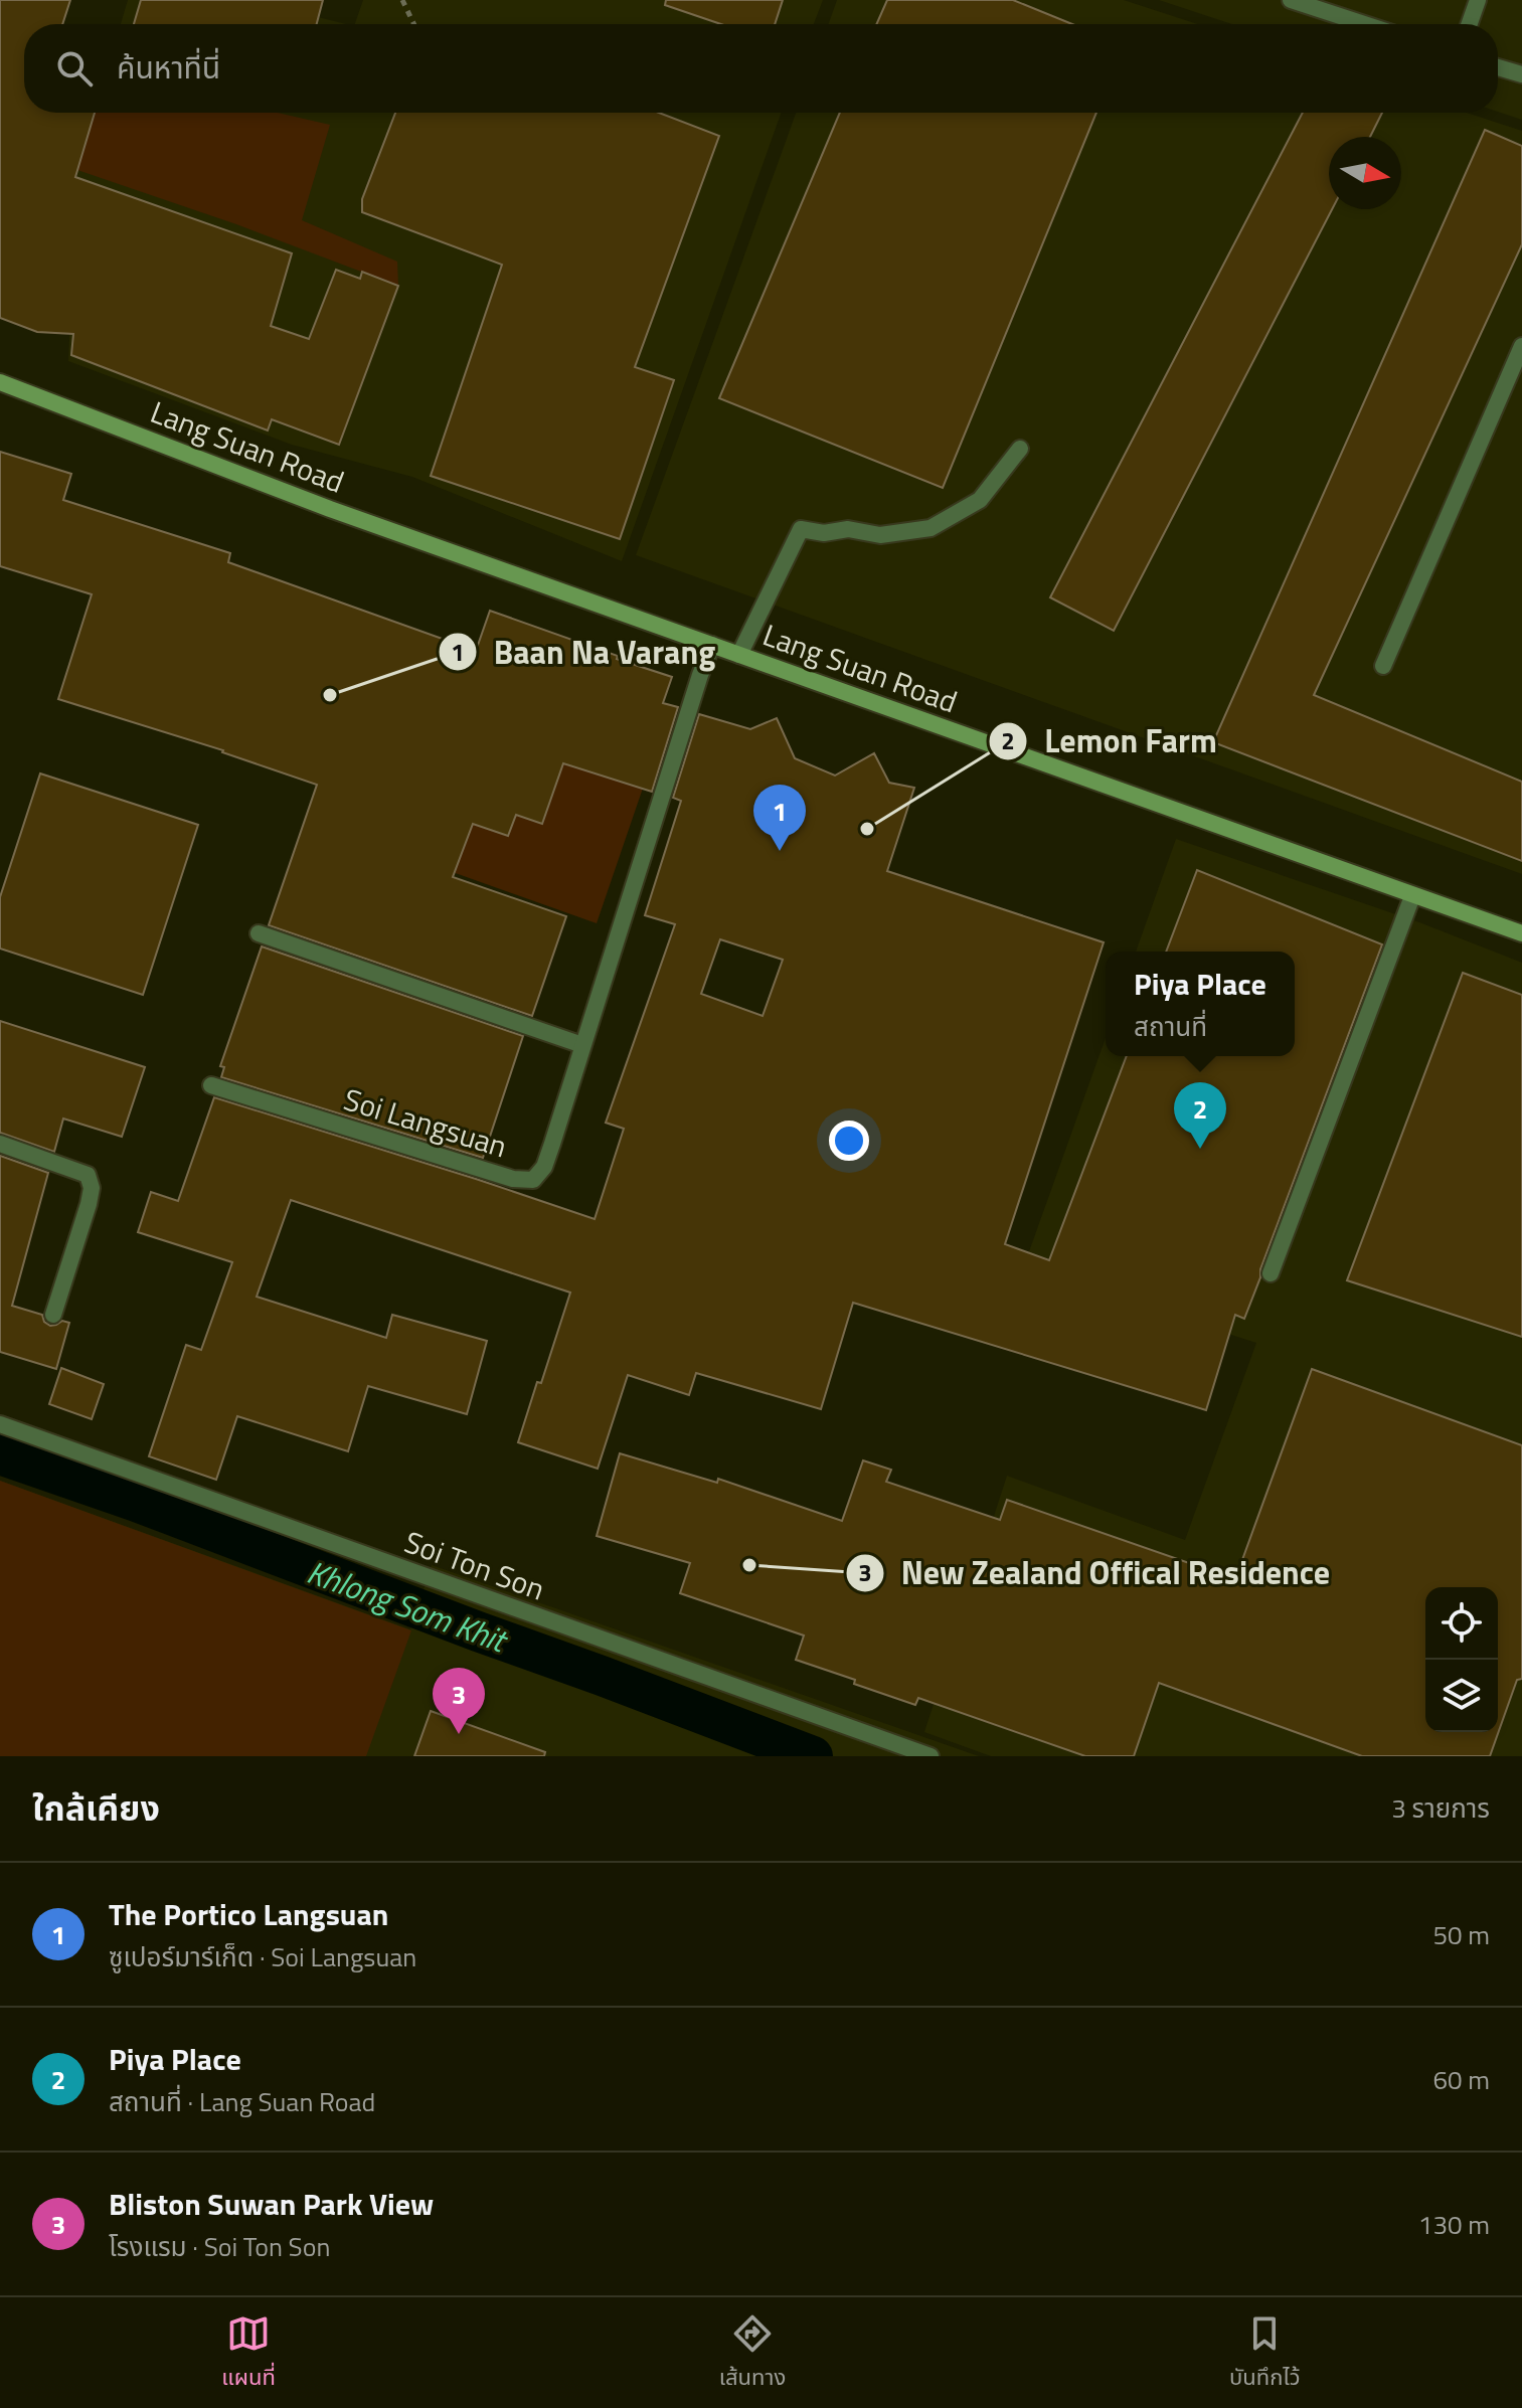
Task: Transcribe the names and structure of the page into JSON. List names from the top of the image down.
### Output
{
  "streets": {
    "street": ["Lang Suan Road", "Soi Langsuan", "Soi Ton Son"]
  },
  "crossings": [
    ["Lang Suan Road", "Soi Langsuan"]
  ],
  "water": ["Khlong Som Khit"],
  "places": ["Baan Na Varang", "Lemon Farm", "New Zealand Offical Residence"],
  "north": "right",
  "page": {
    "search": "ค้นหาที่นี่",
    "pins": ["1", "2", "3"],
    "popup": ["Piya Place", "สถานที่"],
    "heading": ["ใกล้เคียง", "3 รายการ"],
    "list": [
      {
        "mark": "1",
        "name": "The Portico Langsuan",
        "note": "ซูเปอร์มาร์เก็ต · Soi Langsuan",
        "value": "50 m"
      },
      {
        "mark": "2",
        "name": "Piya Place",
        "note": "สถานที่ · Lang Suan Road",
        "value": "60 m"
      },
      {
        "mark": "3",
        "name": "Bliston Suwan Park View",
        "note": "โรงแรม · Soi Ton Son",
        "value": "130 m"
      }
    ],
    "nav": ["แผนที่", "เส้นทาง", "บันทึกไว้"]
  }
}
